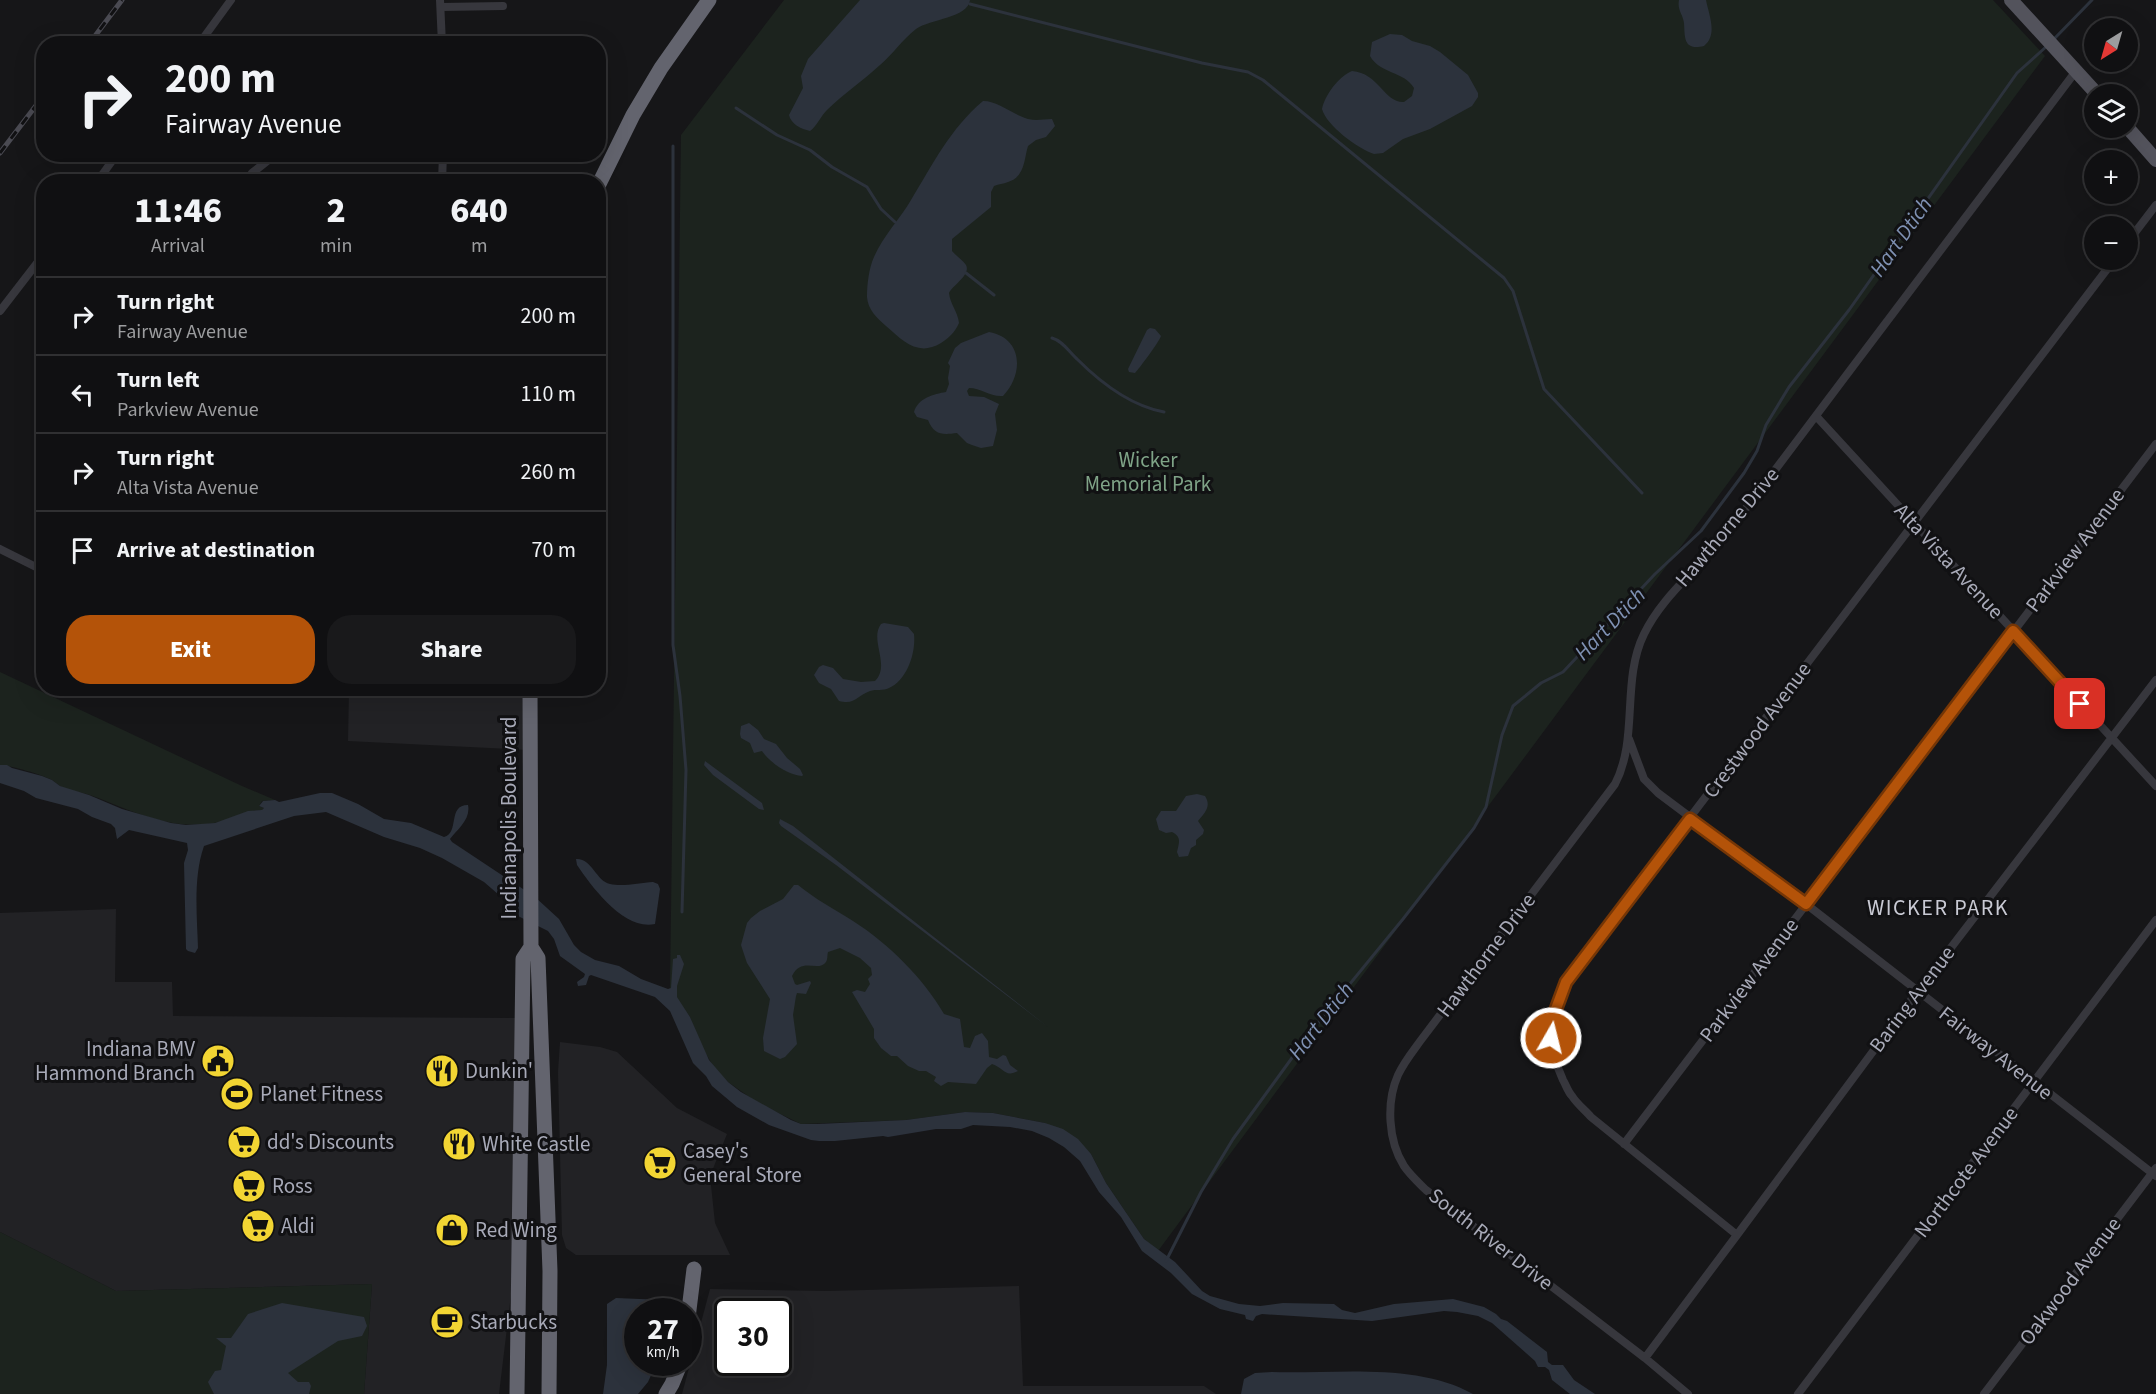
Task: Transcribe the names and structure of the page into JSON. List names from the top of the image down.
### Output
{
  "streets": {
    "highway": ["Indianapolis Boulevard"],
    "street": [
      "Hawthorne Drive",
      "Parkview Avenue",
      "Alta Vista Avenue",
      "Crestwood Avenue",
      "Baring Avenue",
      "Fairway Avenue",
      "Northcote Avenue",
      "South River Drive",
      "Oakwood Avenue"
    ]
  },
  "crossings": [
    ["Hawthorne Drive", "Alta Vista Avenue"],
    ["Hawthorne Drive", "Fairway Avenue"],
    ["Hawthorne Drive", "South River Drive"],
    ["Parkview Avenue", "Alta Vista Avenue"],
    ["Parkview Avenue", "Crestwood Avenue"],
    ["Parkview Avenue", "Fairway Avenue"],
    ["Alta Vista Avenue", "Crestwood Avenue"],
    ["Alta Vista Avenue", "Baring Avenue"],
    ["Crestwood Avenue", "Baring Avenue"],
    ["Crestwood Avenue", "Fairway Avenue"],
    ["Baring Avenue", "Fairway Avenue"],
    ["Fairway Avenue", "Northcote Avenue"],
    ["Fairway Avenue", "Oakwood Avenue"]
  ],
  "districts": ["WICKER PARK"],
  "water": ["Hart Dtich"],
  "parks": ["Wicker Memorial Park"],
  "places": {
    "public building": ["Indiana BMV Hammond Branch"],
    "restaurant": ["Dunkin'", "White Castle"],
    "sports": ["Planet Fitness"],
    "supermarket": [
      "dd's Discounts",
      "Casey's General Store",
      "Ross",
      "Aldi"
    ],
    "shop": ["Red Wing"],
    "cafe": ["Starbucks"]
  },
  "north": "bottom left",
  "page": {
    "map_buttons": ["+", "−"],
    "turn": ["200 m", "Fairway Avenue"],
    "eta": [
      "11:46",
      "Arrival",
      "2",
      "min",
      "640",
      "m"
    ],
    "list": [
      {
        "name": "Turn right",
        "note": "Fairway Avenue",
        "value": "200 m"
      },
      {
        "name": "Turn left",
        "note": "Parkview Avenue",
        "value": "110 m"
      },
      {
        "name": "Turn right",
        "note": "Alta Vista Avenue",
        "value": "260 m"
      },
      {
        "name": "Arrive at destination",
        "value": "70 m"
      }
    ],
    "buttons": ["Exit", "Share"],
    "speed": "27 km/h",
    "limit": "30"
  }
}
